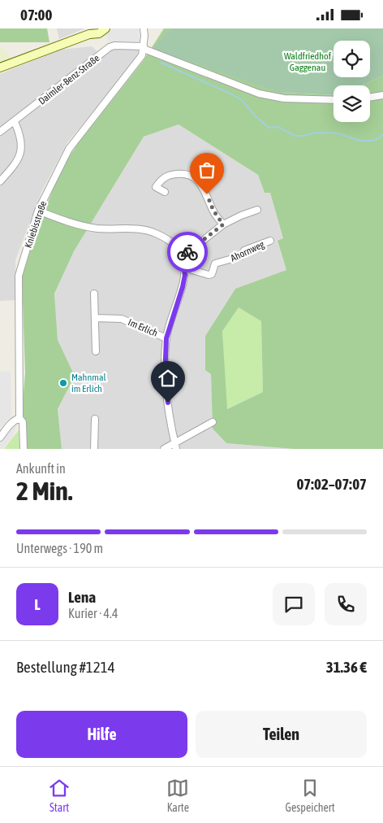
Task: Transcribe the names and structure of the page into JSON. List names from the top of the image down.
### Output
{
  "streets": {
    "street": [
      "Daimler-Benz-Straße",
      "Kniebisstraße",
      "Ahornweg",
      "Im Erlich"
    ]
  },
  "crossings": [
    ["Daimler-Benz-Straße", "Kniebisstraße"]
  ],
  "parks": ["Waldfriedhof Gaggenau"],
  "places": ["Mahnmal im Erlich"],
  "page": {
    "status": "07:00",
    "heading": ["2 Min.", "Ankunft in", "07:02–07:07"],
    "panel": [
      "Lena",
      "Kurier · 4.4",
      "Bestellung #1214",
      "31.36 €"
    ],
    "bar": "Unterwegs · 190 m",
    "round": "L",
    "buttons": ["Hilfe", "Teilen"],
    "tabs": ["Start", "Karte", "Gespeichert"]
  }
}
